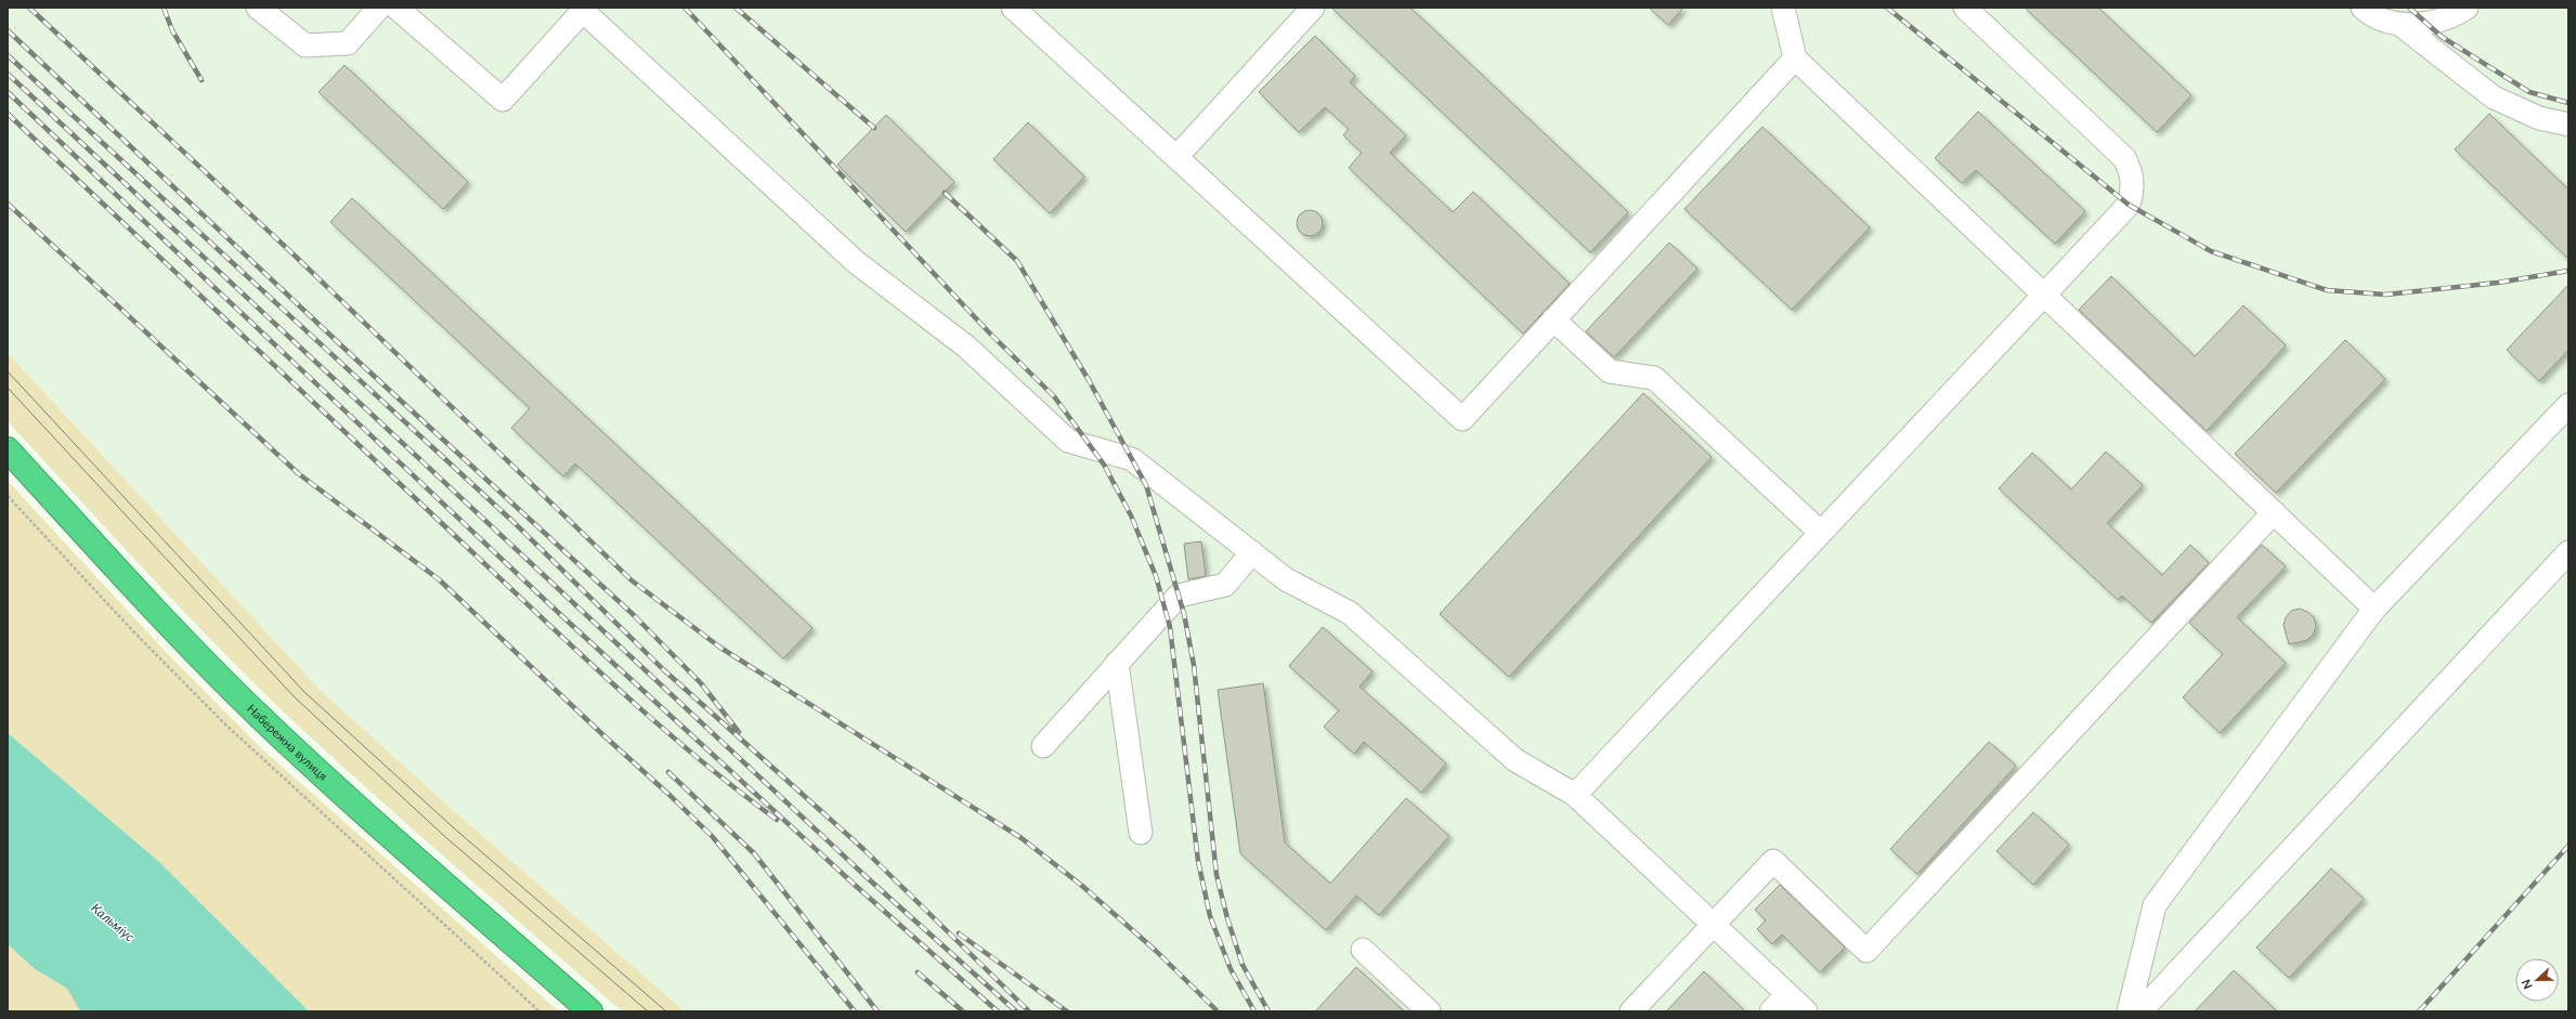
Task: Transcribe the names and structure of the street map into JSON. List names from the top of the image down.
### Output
{
  "streets": {
    "highway": ["Набережна вулиця"]
  },
  "water": ["Кальміус"],
  "north": "left"
}
